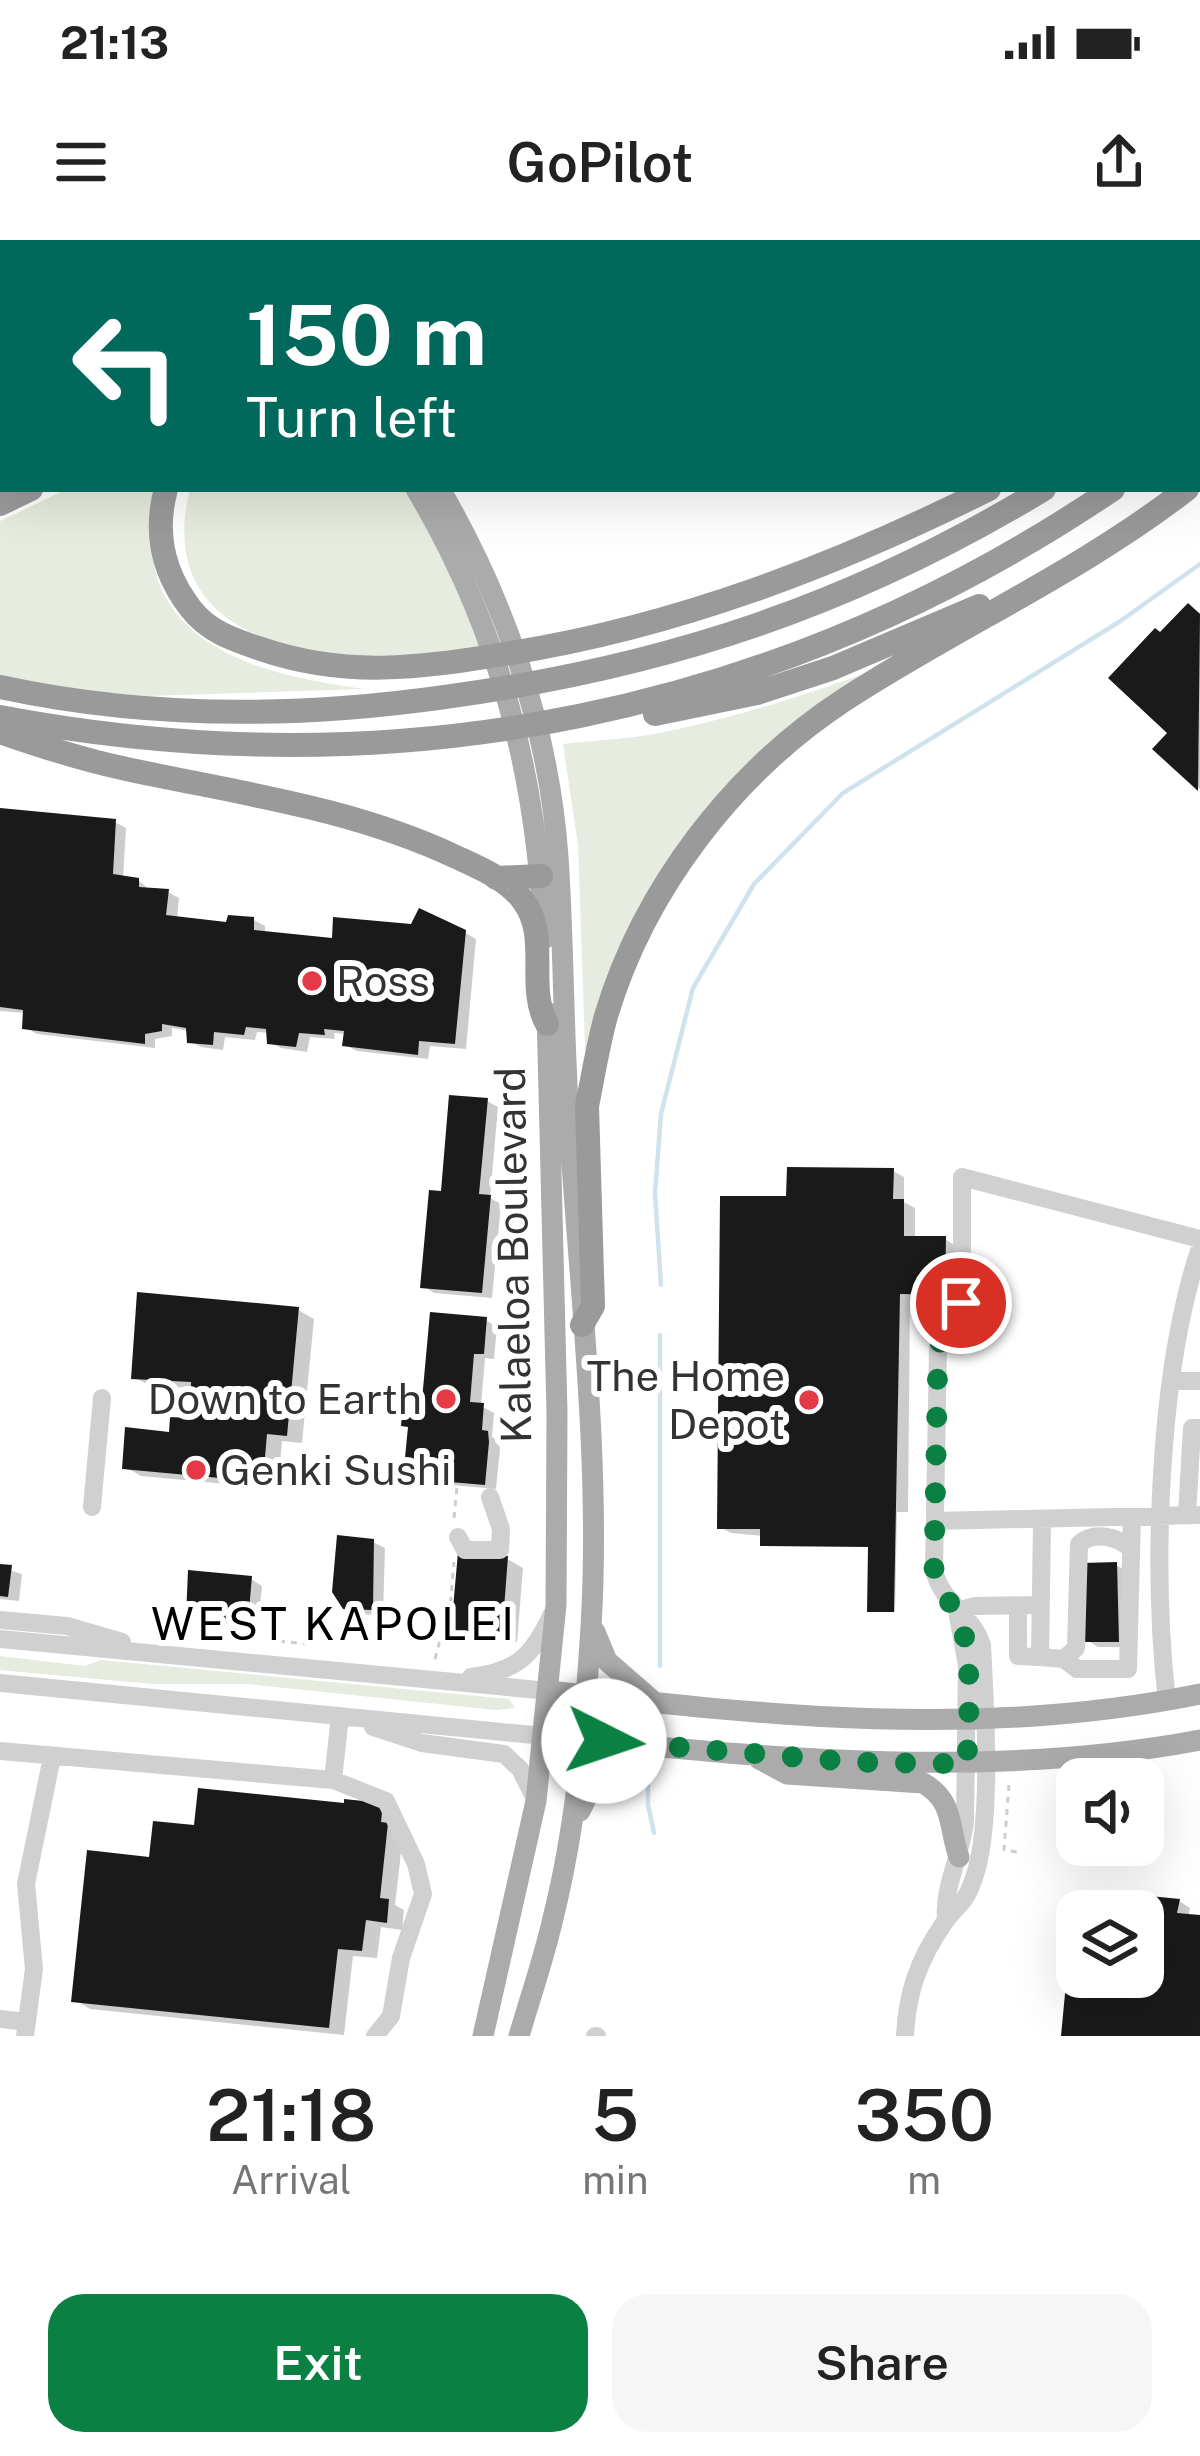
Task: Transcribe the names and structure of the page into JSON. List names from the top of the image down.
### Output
{
  "streets": {
    "main road": ["Kalaeloa Boulevard"]
  },
  "districts": ["WEST KAPOLEI"],
  "places": [
    "Ross",
    "Down to Earth",
    "The Home Depot",
    "Genki Sushi"
  ],
  "page": {
    "status": "21:13",
    "header": "GoPilot",
    "turn": ["150 m", "Turn left"],
    "eta": [
      "21:18",
      "Arrival",
      "5",
      "min",
      "350",
      "m"
    ],
    "buttons": ["Exit", "Share"]
  }
}
